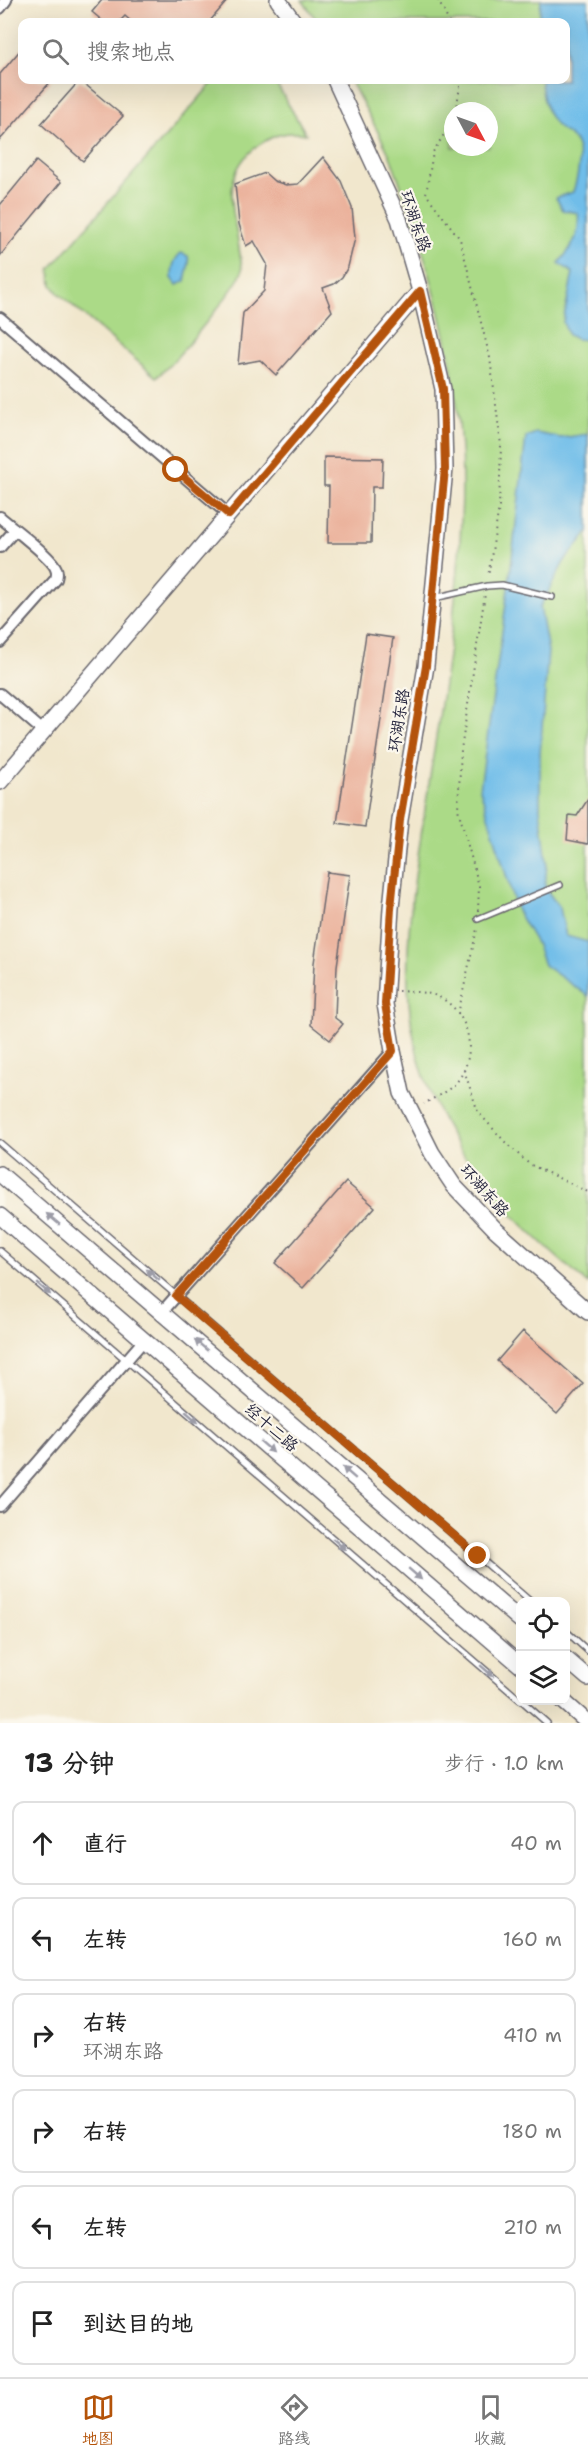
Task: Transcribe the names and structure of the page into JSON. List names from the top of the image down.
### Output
{
  "streets": {
    "street": ["环湖东路", "经十二路"]
  },
  "north": "bottom right",
  "page": {
    "search": "搜索地点",
    "heading": ["13 分钟", "步行 · 1.0 km"],
    "list": [
      ["直行", "40 m"],
      ["左转", "160 m"],
      ["右转", "环湖东路", "410 m"],
      ["右转", "180 m"],
      ["左转", "210 m"],
      "到达目的地"
    ],
    "nav": ["地图", "路线", "收藏"]
  }
}
